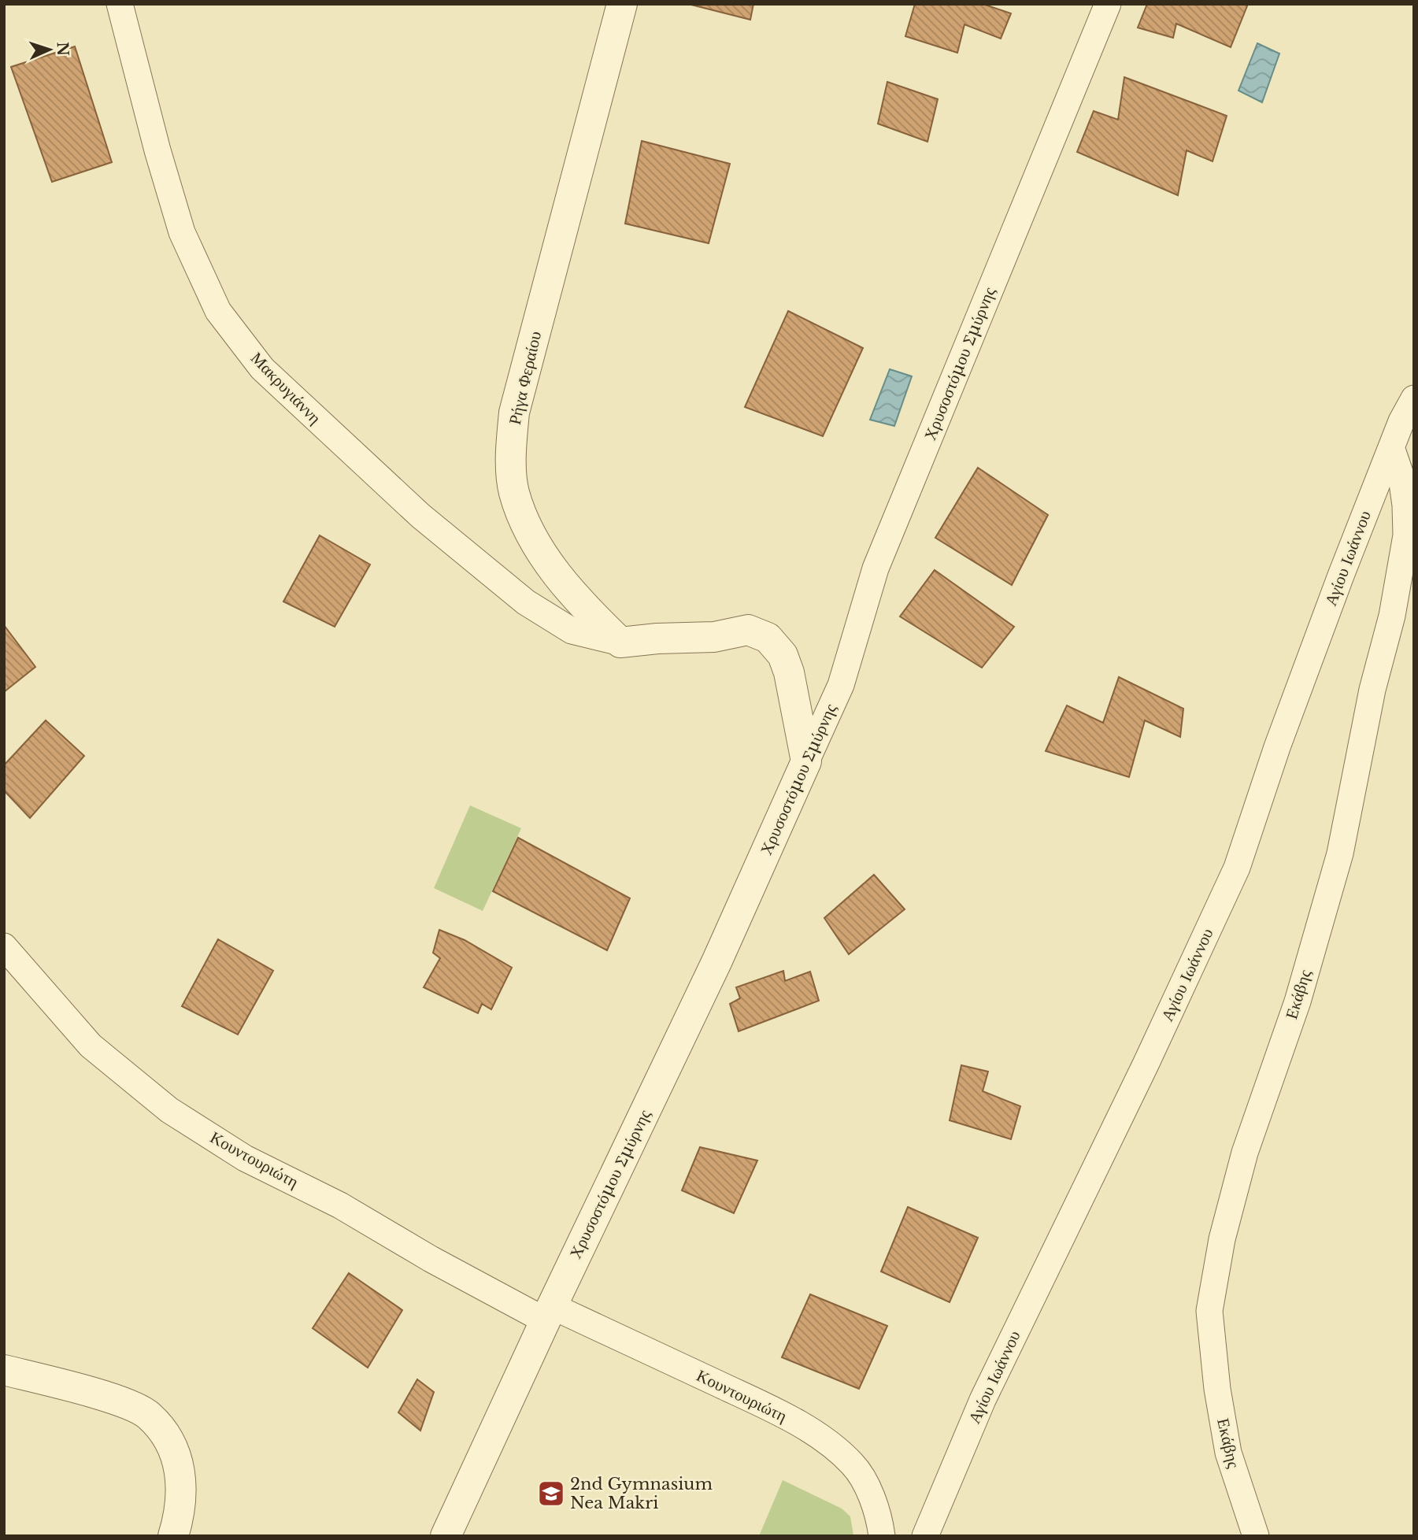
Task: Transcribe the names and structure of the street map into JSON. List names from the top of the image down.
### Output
{
  "streets": {
    "street": [
      "Χρυσοστόμου Σμύρνης",
      "Ρήγα Φεραίου",
      "Μακρυγιάννη",
      "Αγίου Ιωάννου",
      "Εκάβης",
      "Κουντουριώτη"
    ]
  },
  "crossings": [
    ["Χρυσοστόμου Σμύρνης", "Κουντουριώτη"],
    ["Ρήγα Φεραίου", "Μακρυγιάννη"],
    ["Αγίου Ιωάννου", "Εκάβης"]
  ],
  "places": {
    "school or university": ["2nd Gymnasium Nea Makri"]
  },
  "north": "right"
}
